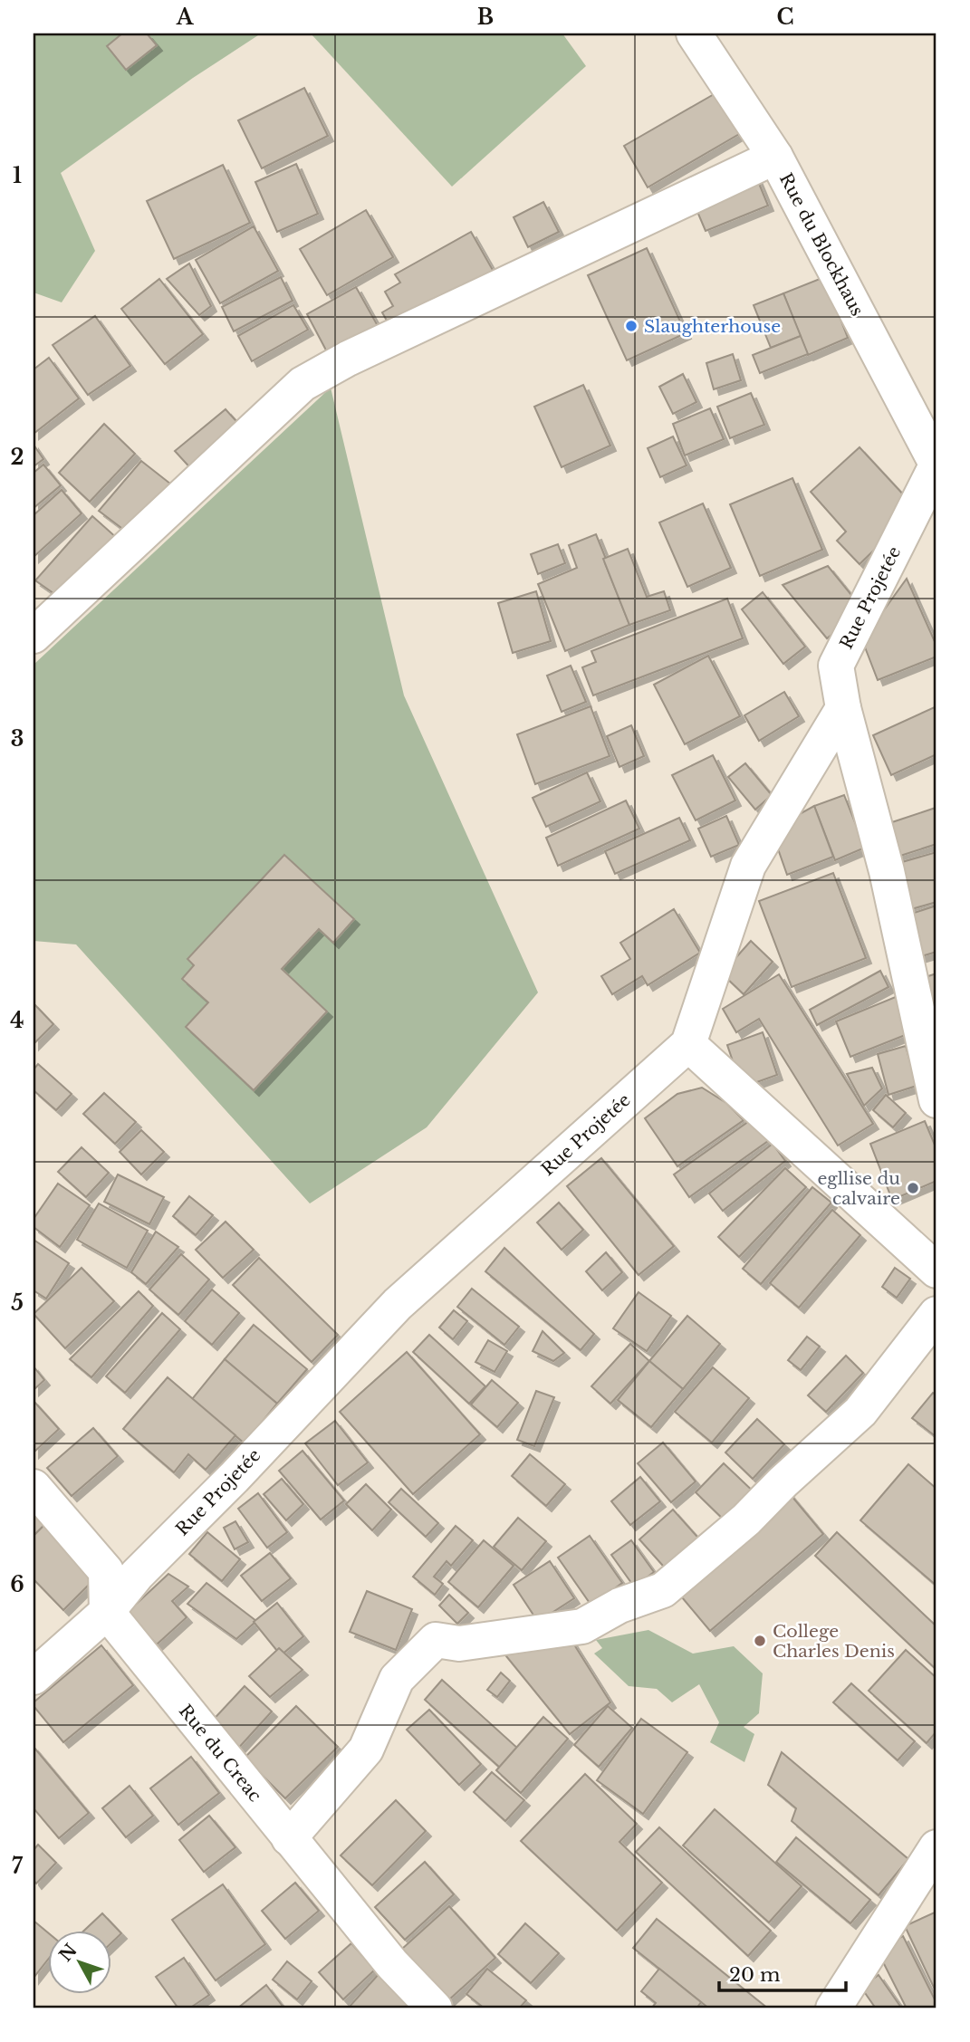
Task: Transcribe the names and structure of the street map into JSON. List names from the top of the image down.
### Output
{
  "streets": {
    "street": ["Rue du Blockhaus", "Rue Projetée", "Rue du Creac"]
  },
  "crossings": [
    ["Rue du Blockhaus", "Rue Projetée"],
    ["Rue Projetée", "Rue du Creac"]
  ],
  "places": ["Slaughterhouse", "egllise du calvaire", "College Charles Denis"],
  "scale_bar": "20 m",
  "north": "top left",
  "grid": {
    "columns": ["A", "B", "C"],
    "rows": [
      "1",
      "2",
      "3",
      "4",
      "5",
      "6",
      "7"
    ]
  }
}
